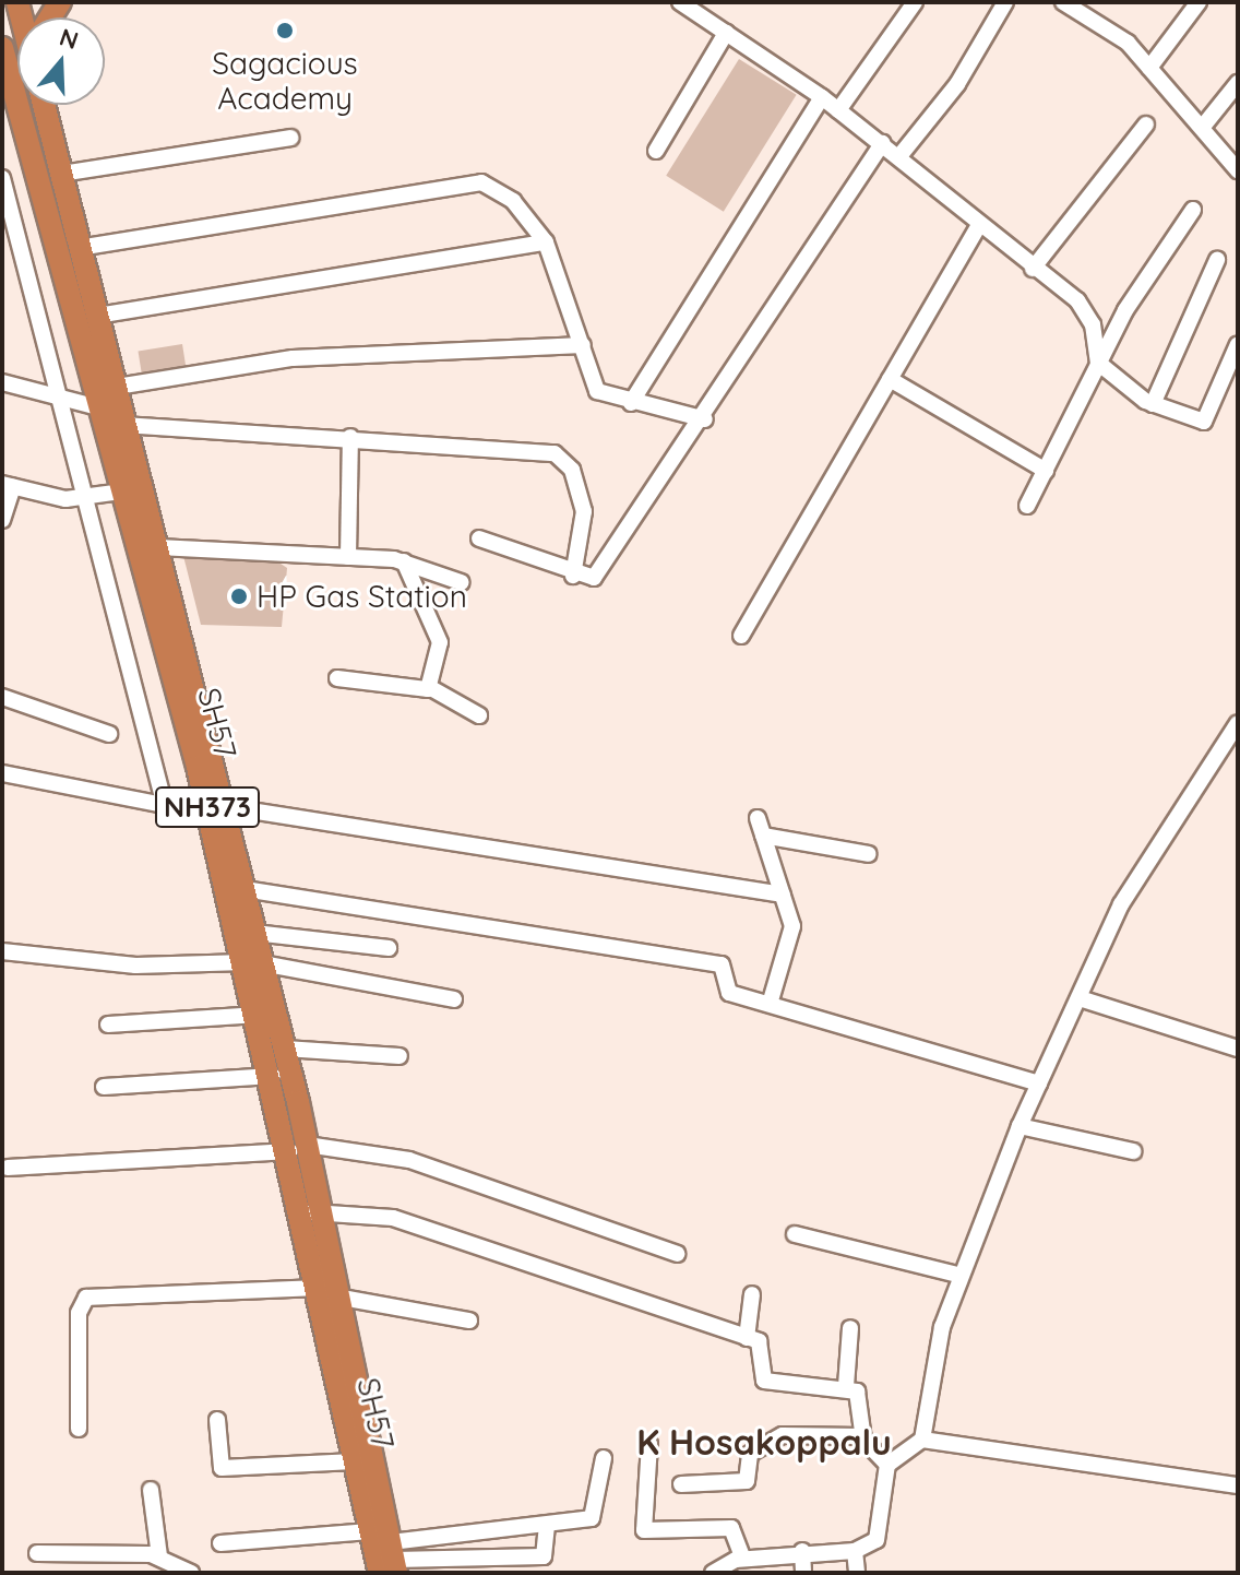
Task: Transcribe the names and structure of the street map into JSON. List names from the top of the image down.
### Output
{
  "streets": {
    "highway": ["SH57", "NH373"]
  },
  "crossings": [
    ["SH57", "NH373"]
  ],
  "districts": ["K Hosakoppalu"],
  "places": ["Sagacious Academy", "HP Gas Station"],
  "north": "top"
}
